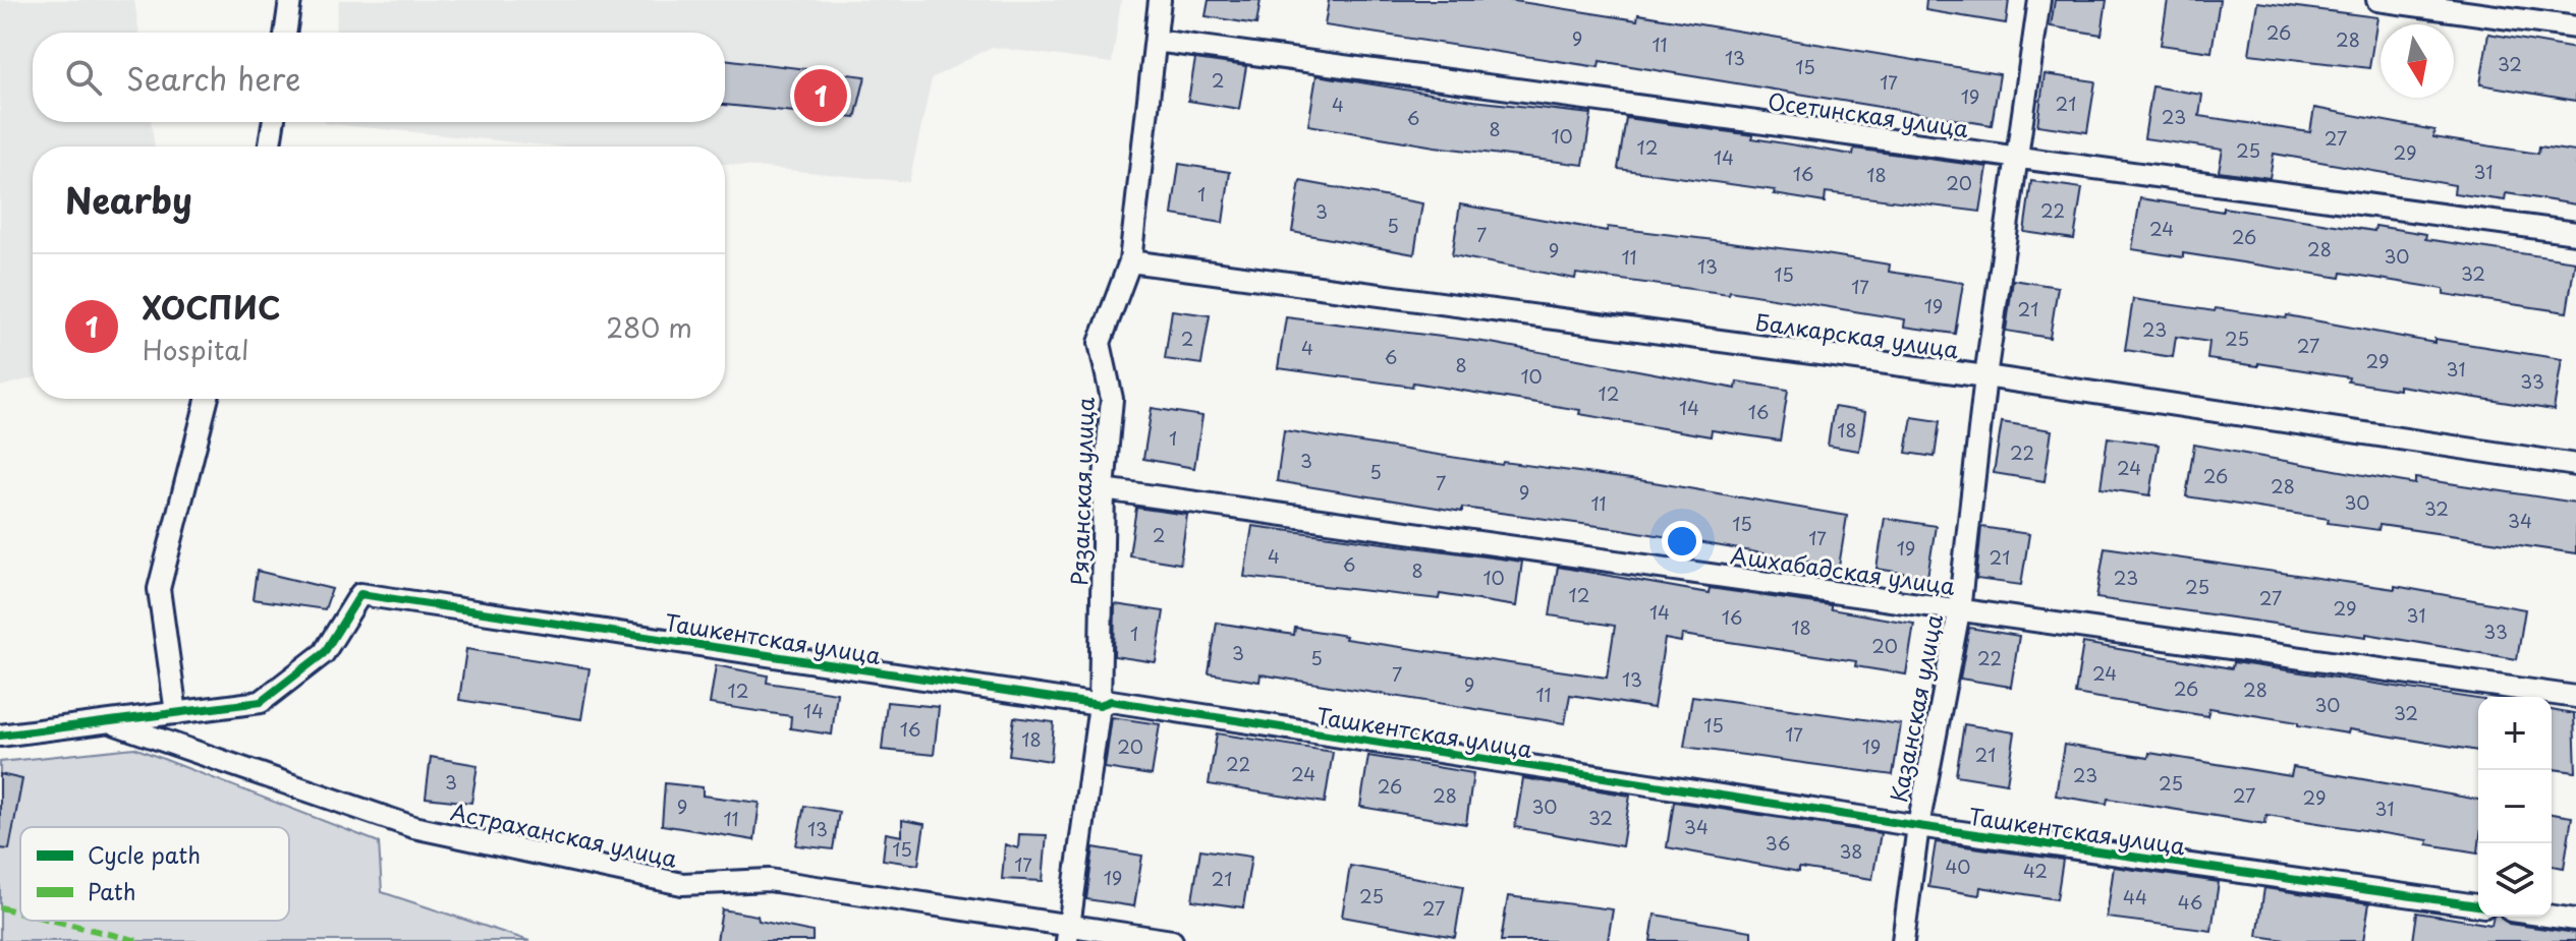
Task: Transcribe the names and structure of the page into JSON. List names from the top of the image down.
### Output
{
  "streets": {
    "street": [
      "Осетинская улица",
      "Балкарская улица",
      "Рязанская улица",
      "Ашхабадская улица",
      "Ташкентская улица",
      "Казанская улица",
      "Астраханская улица"
    ]
  },
  "crossings": [
    ["Осетинская улица", "Рязанская улица"],
    ["Осетинская улица", "Казанская улица"],
    ["Балкарская улица", "Рязанская улица"],
    ["Балкарская улица", "Казанская улица"],
    ["Рязанская улица", "Ашхабадская улица"],
    ["Рязанская улица", "Ташкентская улица"],
    ["Рязанская улица", "Астраханская улица"],
    ["Ашхабадская улица", "Казанская улица"],
    ["Ташкентская улица", "Казанская улица"]
  ],
  "house_numbers": [
    "26",
    "9",
    "28",
    "11",
    "13",
    "32",
    "15",
    "2",
    "17",
    "19",
    "21",
    "4",
    "23",
    "6",
    "8",
    "10",
    "27",
    "12",
    "25",
    "29",
    "14",
    "31",
    "16",
    "18",
    "20",
    "1",
    "22",
    "3",
    "5",
    "24",
    "7",
    "26",
    "28",
    "9",
    "30",
    "11",
    "13",
    "32",
    "15",
    "17",
    "19",
    "21",
    "23",
    "2",
    "25",
    "27",
    "4",
    "6",
    "29",
    "8",
    "31",
    "10",
    "33",
    "12",
    "14",
    "16",
    "18",
    "1",
    "22",
    "3",
    "24",
    "5",
    "26",
    "7",
    "28",
    "9",
    "30",
    "11",
    "32",
    "34",
    "15",
    "2",
    "17",
    "19",
    "4",
    "21",
    "6",
    "8",
    "10",
    "23",
    "25",
    "12",
    "27",
    "29",
    "14",
    "31",
    "16",
    "18",
    "33",
    "1",
    "20",
    "3",
    "5",
    "22",
    "24",
    "7",
    "13",
    "9",
    "26",
    "28",
    "12",
    "11",
    "30",
    "14",
    "32",
    "15",
    "16",
    "17",
    "18",
    "20",
    "19",
    "21",
    "22",
    "24",
    "23",
    "3",
    "25",
    "26",
    "28",
    "27",
    "29",
    "9",
    "30",
    "31",
    "32",
    "11",
    "34",
    "13",
    "36",
    "15",
    "38",
    "17",
    "40",
    "42",
    "19",
    "21",
    "25",
    "44",
    "46",
    "27"
  ],
  "legend": ["Cycle path", "Path"],
  "north": "bottom",
  "page": {
    "search": "Search here",
    "pins": "1",
    "heading": "Nearby",
    "list": [
      {
        "mark": "1",
        "name": "ХОСПИС",
        "note": "Hospital",
        "value": "280 m"
      }
    ],
    "map_buttons": ["+", "−"]
  }
}
